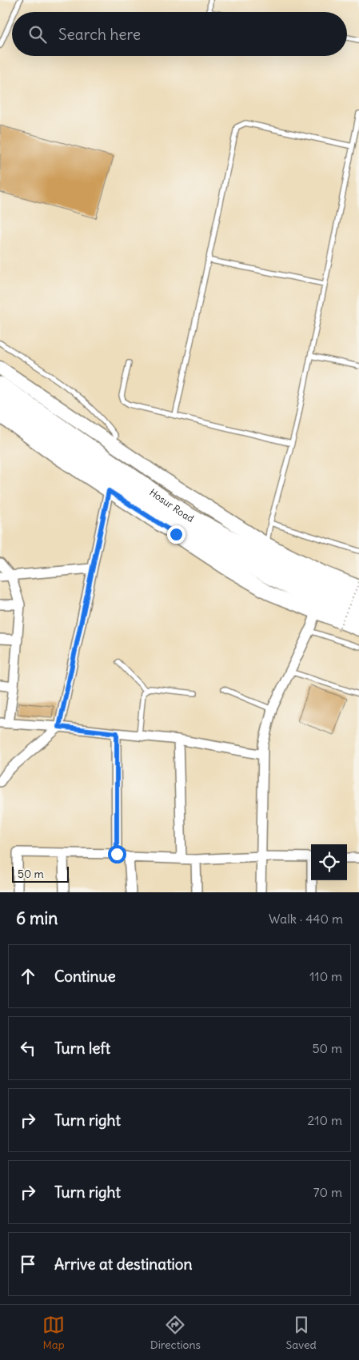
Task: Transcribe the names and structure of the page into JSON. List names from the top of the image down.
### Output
{
  "streets": {
    "highway": ["Hosur Road"]
  },
  "scale_bar": "50 m",
  "page": {
    "search": "Search here",
    "scale": "50 m",
    "heading": ["6 min", "Walk · 440 m"],
    "list": [
      ["Continue", "110 m"],
      ["Turn left", "50 m"],
      ["Turn right", "210 m"],
      ["Turn right", "70 m"],
      "Arrive at destination"
    ],
    "nav": ["Map", "Directions", "Saved"]
  }
}
